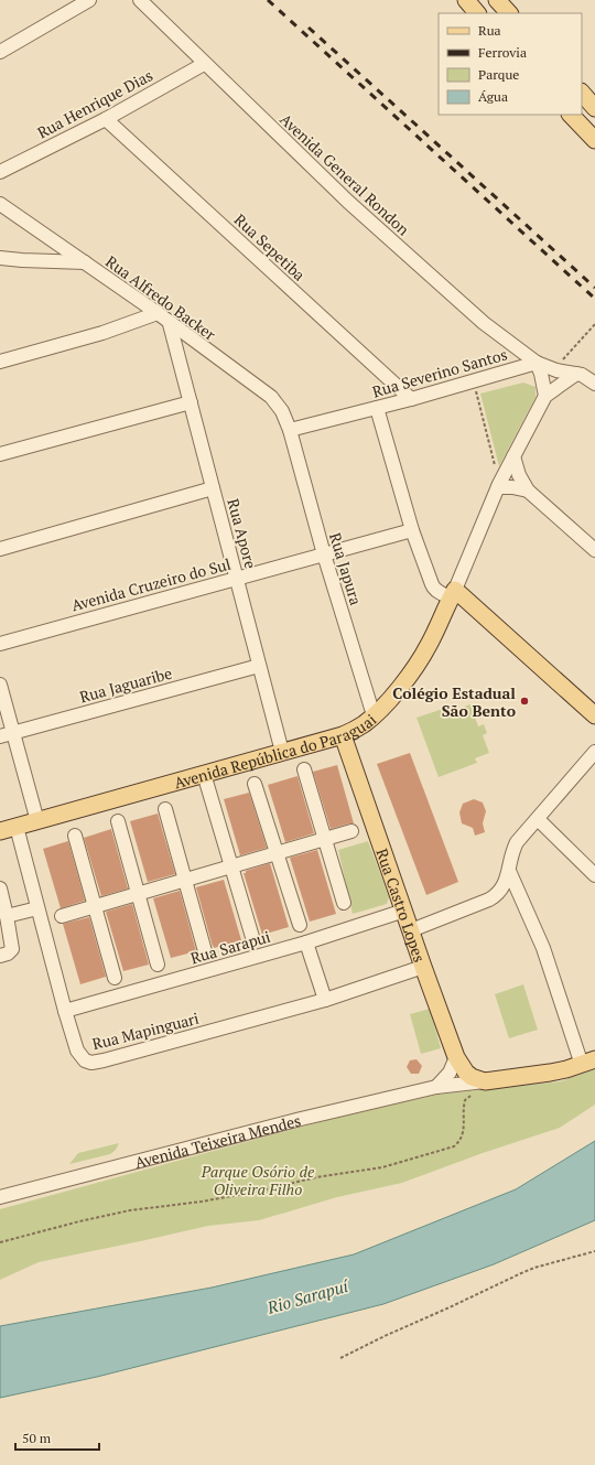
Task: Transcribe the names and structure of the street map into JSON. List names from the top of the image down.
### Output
{
  "streets": {
    "main road": ["Avenida República do Paraguai", "Rua Castro Lopes"],
    "street": [
      "Rua Henrique Dias",
      "Avenida General Rondon",
      "Rua Sepetiba",
      "Rua Alfredo Backer",
      "Rua Severino Santos",
      "Rua Apore",
      "Rua Japura",
      "Avenida Cruzeiro do Sul",
      "Rua Jaguaribe",
      "Rua Sarapui",
      "Rua Mapinguari",
      "Avenida Teixeira Mendes"
    ]
  },
  "crossings": [
    ["Rua Henrique Dias", "Avenida General Rondon"],
    ["Rua Henrique Dias", "Rua Sepetiba"],
    ["Avenida General Rondon", "Rua Severino Santos"],
    ["Rua Sepetiba", "Rua Severino Santos"],
    ["Rua Alfredo Backer", "Rua Severino Santos"],
    ["Rua Alfredo Backer", "Rua Apore"],
    ["Rua Alfredo Backer", "Rua Japura"],
    ["Rua Severino Santos", "Rua Japura"],
    ["Rua Apore", "Avenida Cruzeiro do Sul"],
    ["Rua Apore", "Rua Jaguaribe"],
    ["Rua Apore", "Avenida República do Paraguai"],
    ["Rua Japura", "Avenida Cruzeiro do Sul"],
    ["Rua Japura", "Avenida República do Paraguai"],
    ["Avenida República do Paraguai", "Rua Castro Lopes"],
    ["Avenida República do Paraguai", "Rua Mapinguari"],
    ["Rua Castro Lopes", "Rua Sarapui"],
    ["Rua Castro Lopes", "Rua Mapinguari"],
    ["Rua Castro Lopes", "Avenida Teixeira Mendes"],
    ["Rua Sarapui", "Rua Mapinguari"]
  ],
  "water": ["Rio Sarapuí"],
  "parks": ["Parque Osório de Oliveira Filho"],
  "places": ["Colégio Estadual São Bento"],
  "legend": [
    "Rua",
    "Ferrovia",
    "Parque",
    "Água"
  ],
  "scale_bar": "50 m"
}
